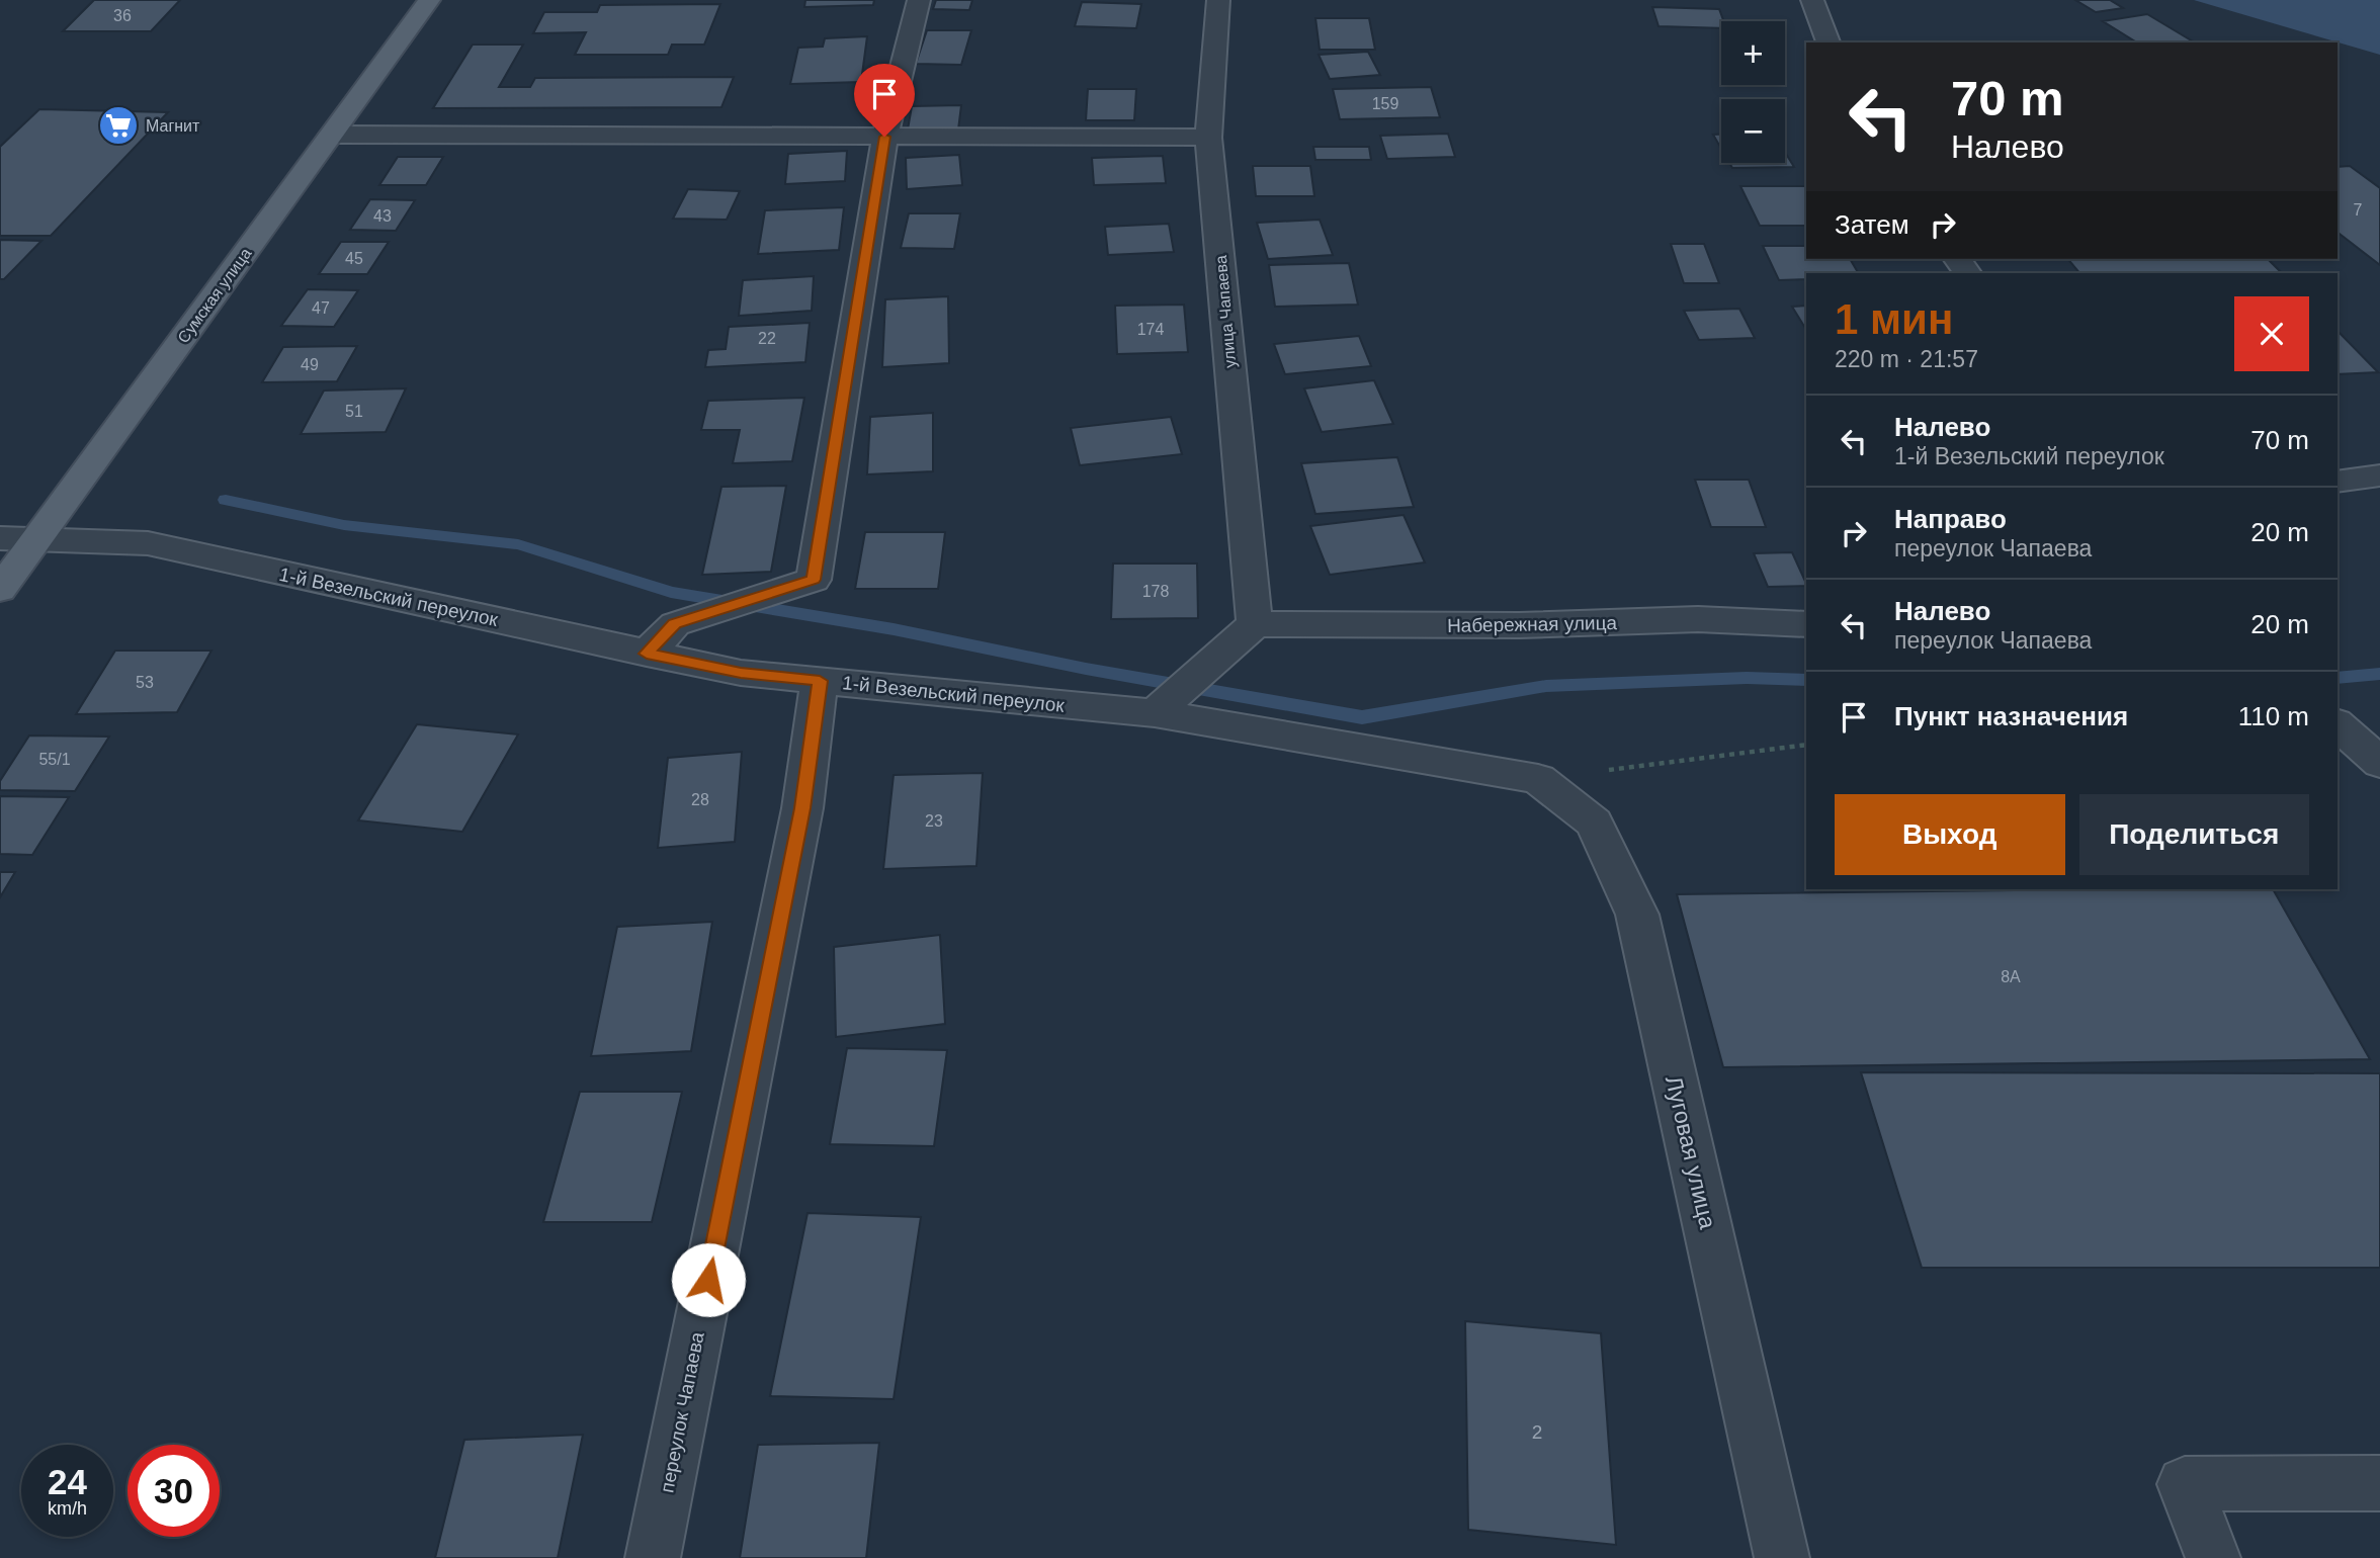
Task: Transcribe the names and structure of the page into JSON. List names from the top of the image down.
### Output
{
  "streets": {
    "main road": ["Сумская улица"],
    "street": [
      "улица Чапаева",
      "1-й Везельский переулок",
      "Набережная улица",
      "Луговая улица",
      "переулок Чапаева"
    ]
  },
  "crossings": [
    ["Сумская улица", "1-й Везельский переулок"],
    ["улица Чапаева", "Набережная улица"],
    ["1-й Везельский переулок", "Луговая улица"],
    ["1-й Везельский переулок", "переулок Чапаева"]
  ],
  "places": {
    "supermarket": ["Магнит"]
  },
  "house_numbers": [
    "36",
    "159",
    "7",
    "43",
    "45",
    "47",
    "174",
    "22",
    "49",
    "51",
    "178",
    "53",
    "55/1",
    "28",
    "23",
    "8А",
    "2"
  ],
  "page": {
    "map_buttons": ["+", "−"],
    "turn": ["70 m", "Налево"],
    "then": "Затем",
    "heading": ["1 мин", "220 m · 21:57"],
    "list": [
      {
        "name": "Налево",
        "note": "1-й Везельский переулок",
        "value": "70 m"
      },
      {
        "name": "Направо",
        "note": "переулок Чапаева",
        "value": "20 m"
      },
      {
        "name": "Налево",
        "note": "переулок Чапаева",
        "value": "20 m"
      },
      {
        "name": "Пункт назначения",
        "value": "110 m"
      }
    ],
    "buttons": ["Выход", "Поделиться"],
    "speed": "24 km/h",
    "limit": "30"
  }
}
